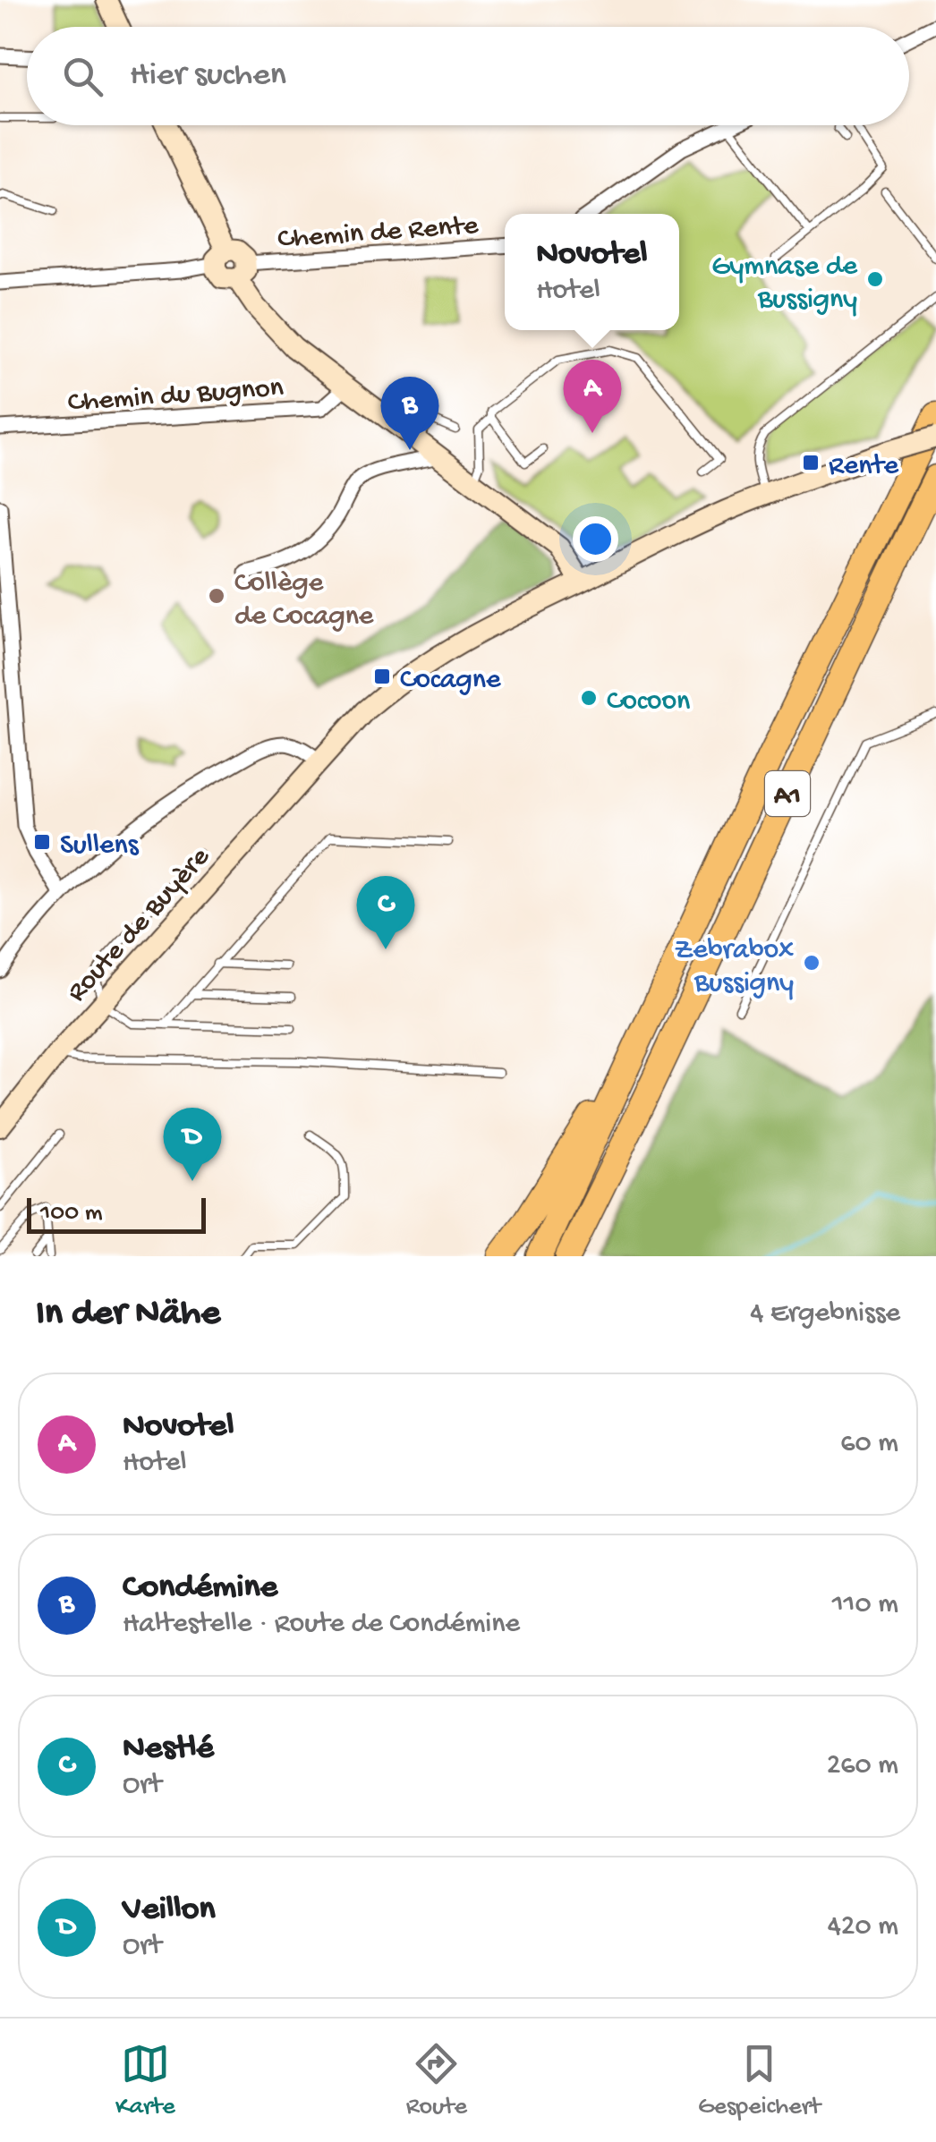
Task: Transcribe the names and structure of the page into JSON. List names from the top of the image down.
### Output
{
  "streets": {
    "highway": ["A1"],
    "main road": ["Route de Buyère"],
    "street": ["Chemin de Rente", "Chemin du Bugnon"]
  },
  "places": {
    "other": [
      "Gymnase de Bussigny",
      "Collège de Cocagne",
      "Cocoon",
      "Zebrabox Bussigny"
    ],
    "transit": ["Rente", "Cocagne", "Sullens"]
  },
  "scale_bar": "100 m",
  "page": {
    "search": "Hier suchen",
    "popup": ["Novotel", "Hotel"],
    "pins": [
      "A",
      "B",
      "C",
      "D"
    ],
    "scale": "100 m",
    "heading": ["In der Nähe", "4 Ergebnisse"],
    "list": [
      {
        "mark": "A",
        "name": "Novotel",
        "note": "Hotel",
        "value": "60 m"
      },
      {
        "mark": "B",
        "name": "Condémine",
        "note": "Haltestelle · Route de Condémine",
        "value": "110 m"
      },
      {
        "mark": "C",
        "name": "Nestlé",
        "note": "Ort",
        "value": "260 m"
      },
      {
        "mark": "D",
        "name": "Veillon",
        "note": "Ort",
        "value": "420 m"
      }
    ],
    "nav": ["Karte", "Route", "Gespeichert"]
  }
}
